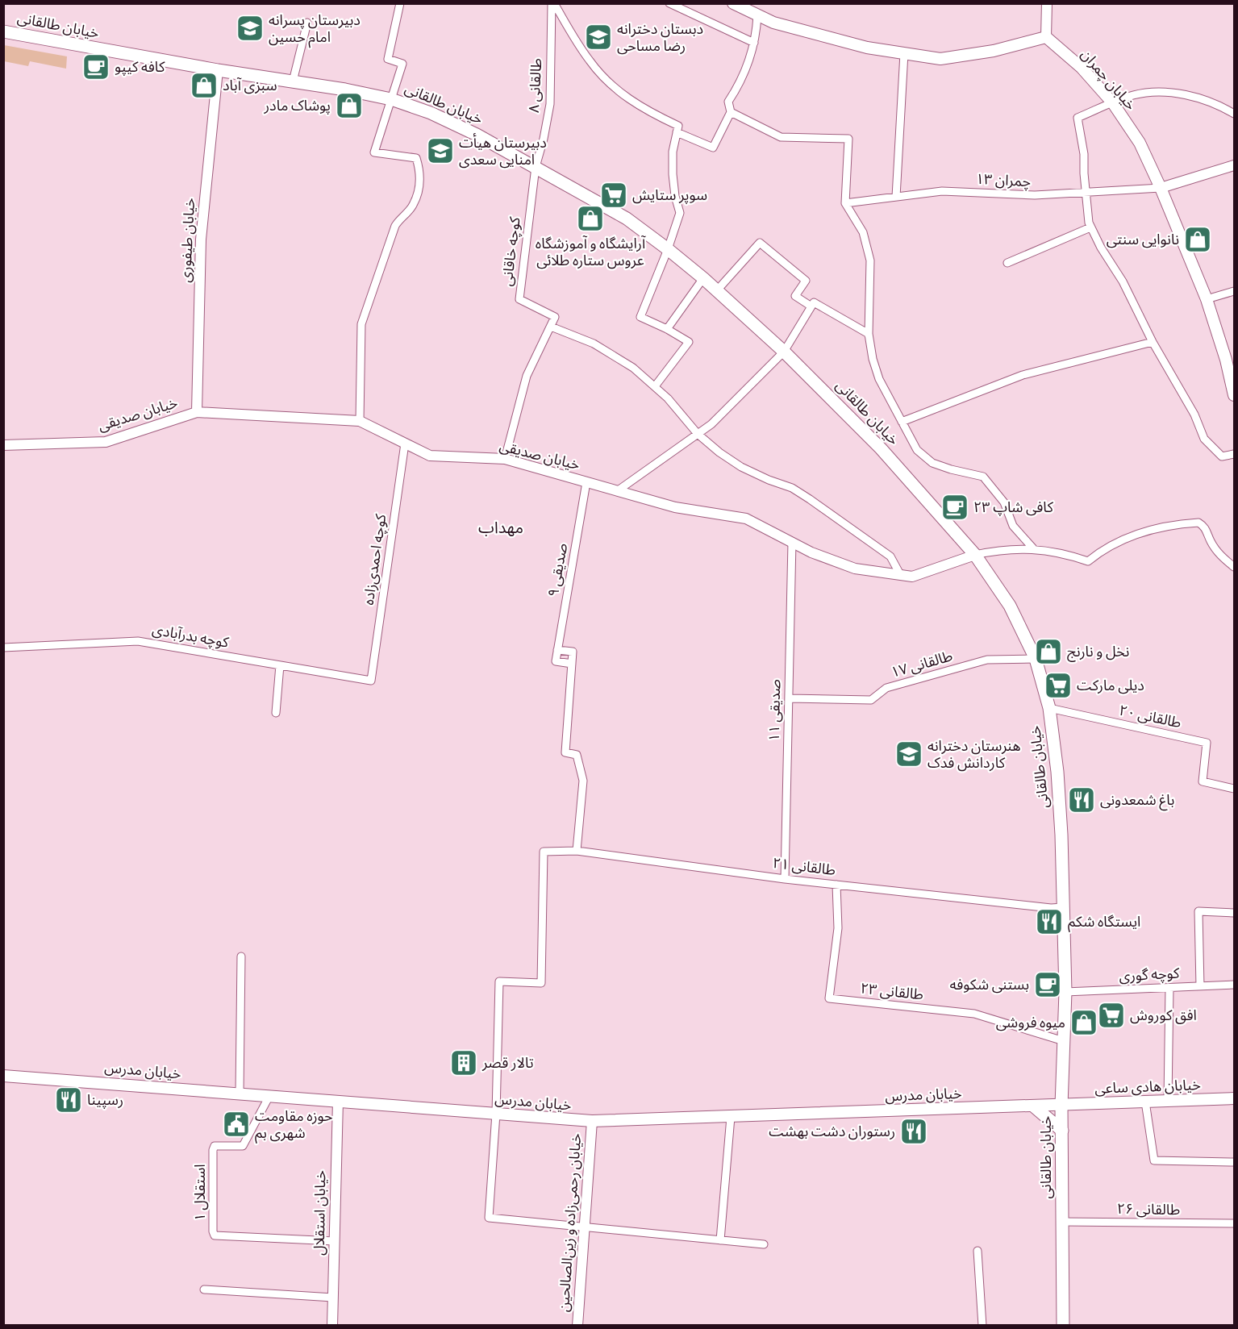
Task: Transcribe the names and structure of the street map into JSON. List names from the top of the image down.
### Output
{
  "streets": {
    "main road": [
      "خیابان طالقانی",
      "خیابان چمران",
      "خیابان مدرس",
      "خیابان هادی ساعی"
    ],
    "street": [
      "طالقانی ۸",
      "چمران ۱۳",
      "خیابان طیفوری",
      "کوچه خاقانی",
      "خیابان صدیقی",
      "کوچه احمدی‌زاده",
      "صدیقی ۹",
      "کوچه بدرآبادی",
      "طالقانی ۱۷",
      "صدیقی ۱۱",
      "طالقانی ۲۰",
      "طالقانی ۲۱",
      "کوچه گوری",
      "طالقانی ۲۳",
      "استقلال ۱",
      "طالقانی ۲۶",
      "خیابان استقلال",
      "خیابان رحمی‌زاده و زین‌الصالحین"
    ]
  },
  "crossings": [
    ["خیابان طالقانی", "طالقانی ۸"],
    ["خیابان طالقانی", "خیابان طیفوری"],
    ["خیابان طالقانی", "کوچه خاقانی"],
    ["خیابان طالقانی", "خیابان صدیقی"],
    ["خیابان طالقانی", "طالقانی ۱۷"],
    ["خیابان طالقانی", "طالقانی ۲۰"],
    ["خیابان طالقانی", "طالقانی ۲۱"],
    ["خیابان طالقانی", "کوچه گوری"],
    ["خیابان طالقانی", "طالقانی ۲۳"],
    ["خیابان طالقانی", "خیابان مدرس"],
    ["خیابان طالقانی", "خیابان هادی ساعی"],
    ["خیابان طالقانی", "طالقانی ۲۶"],
    ["خیابان چمران", "چمران ۱۳"],
    ["طالقانی ۸", "کوچه خاقانی"],
    ["خیابان طیفوری", "خیابان صدیقی"],
    ["خیابان صدیقی", "کوچه احمدی‌زاده"],
    ["خیابان صدیقی", "صدیقی ۹"],
    ["خیابان صدیقی", "صدیقی ۱۱"],
    ["کوچه احمدی‌زاده", "کوچه بدرآبادی"],
    ["طالقانی ۱۷", "صدیقی ۱۱"],
    ["صدیقی ۱۱", "طالقانی ۲۱"],
    ["طالقانی ۲۱", "طالقانی ۲۳"],
    ["طالقانی ۲۱", "خیابان مدرس"],
    ["خیابان مدرس", "خیابان هادی ساعی"],
    ["خیابان مدرس", "استقلال ۱"],
    ["خیابان مدرس", "خیابان استقلال"],
    ["خیابان مدرس", "خیابان رحمی‌زاده و زین‌الصالحین"],
    ["استقلال ۱", "خیابان استقلال"]
  ],
  "districts": ["مهداب"],
  "places": {
    "school or university": [
      "دبیرستان پسرانه امام حسین",
      "دبستان دخترانه رضا مساحی",
      "دبیرستان هیأت امنایی سعدی",
      "هنرستان دخترانه کاردانش فدک"
    ],
    "cafe": ["کافه کیپو", "کافی شاپ ۲۳", "بستنی شکوفه"],
    "shop": [
      "سبزی آباد",
      "پوشاک مادر",
      "آرایشگاه و آموزشگاه عروس ستاره طلائی",
      "نانوایی سنتی",
      "نخل و نارنج",
      "میوه فروشی"
    ],
    "supermarket": ["سوپر ستایش", "دیلی مارکت", "افق کوروش"],
    "restaurant": [
      "باغ شمعدونی",
      "ایستگاه شکم",
      "رسپینا",
      "رستوران دشت بهشت"
    ],
    "building": ["تالار قصر"],
    "public building": ["حوزه مقاومت شهری بم"]
  }
}
